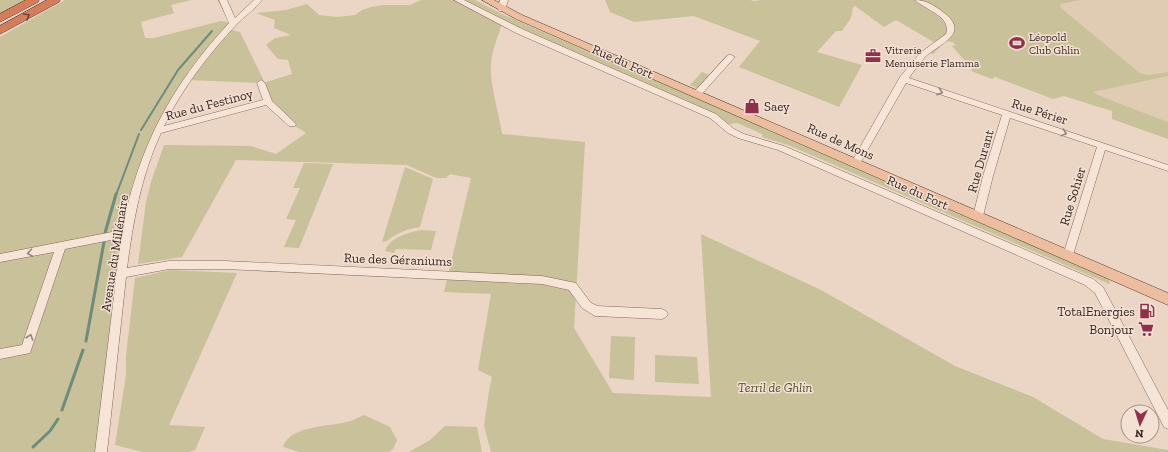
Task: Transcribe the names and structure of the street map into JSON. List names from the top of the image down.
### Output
{
  "streets": {
    "main road": ["Rue de Mons"],
    "street": [
      "Rue du Fort",
      "Rue du Festinoy",
      "Rue Périer",
      "Rue Durant",
      "Rue Sohier",
      "Avenue du Millénaire",
      "Rue des Géraniums"
    ]
  },
  "crossings": [
    ["Rue du Festinoy", "Avenue du Millénaire"],
    ["Rue Périer", "Rue Durant"],
    ["Rue Périer", "Rue Sohier"],
    ["Rue de Mons", "Rue Durant"],
    ["Rue de Mons", "Rue Sohier"],
    ["Avenue du Millénaire", "Rue des Géraniums"]
  ],
  "one_way": ["Rue Périer"],
  "parks": ["Terril de Ghlin"],
  "places": {
    "sports": ["Léopold Club Ghlin"],
    "office": ["Vitrerie Menuiserie Flamma"],
    "shop": ["Saey"],
    "fuel station": ["TotalEnergies"],
    "supermarket": ["Bonjour"]
  },
  "north": "bottom"
}
